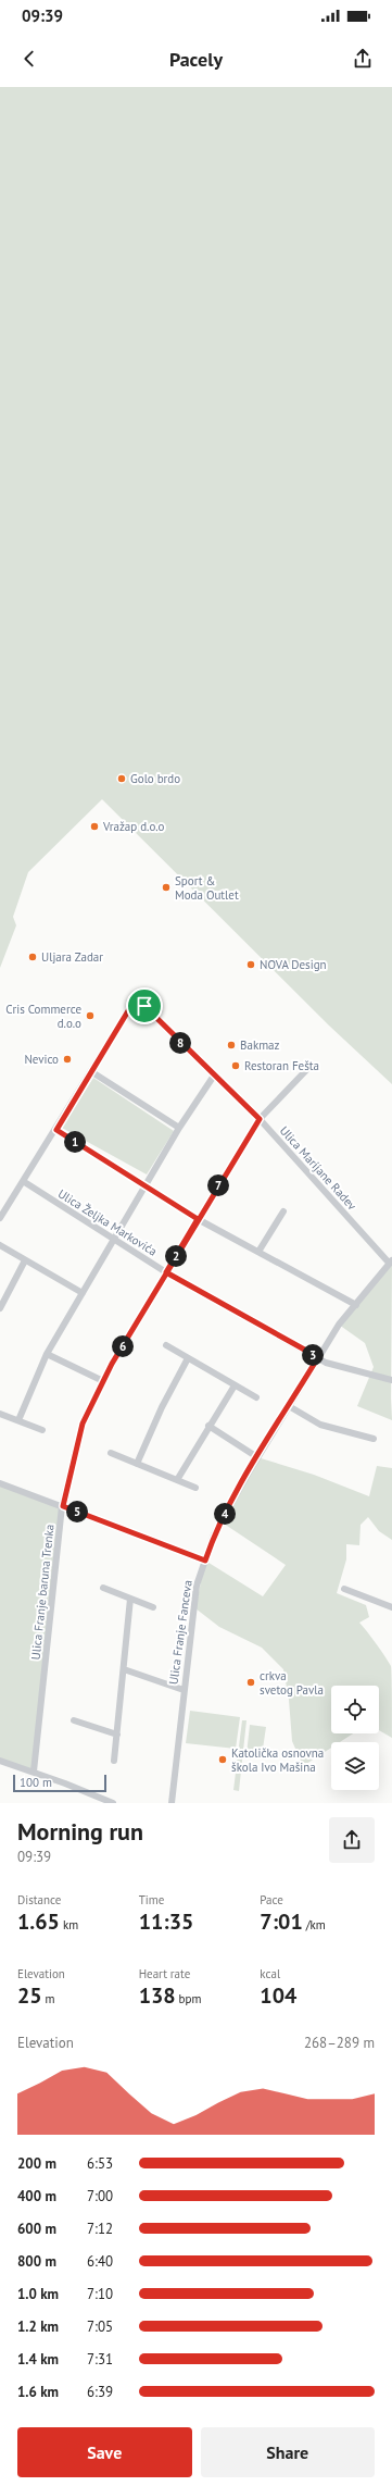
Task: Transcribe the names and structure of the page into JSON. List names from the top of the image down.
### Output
{
  "streets": {
    "street": [
      "Ulica Marijane Radev",
      "Ulica Željka Markovića",
      "Ulica Franje baruna Trenka",
      "Ulica Franje Fanceva"
    ]
  },
  "crossings": [
    ["Ulica Marijane Radev", "Ulica Franje baruna Trenka"],
    ["Ulica Marijane Radev", "Ulica Franje Fanceva"],
    ["Ulica Željka Markovića", "Ulica Franje baruna Trenka"],
    ["Ulica Željka Markovića", "Ulica Franje Fanceva"]
  ],
  "places": [
    "Golo brdo",
    "Vražap d.o.o",
    "Sport & Moda Outlet",
    "Uljara Zadar",
    "NOVA Design",
    "Cris Commerce d.o.o",
    "Bakmaz",
    "Nevico",
    "Restoran Fešta",
    "crkva svetog Pavla",
    "Katolička osnovna škola Ivo Mašina"
  ],
  "scale_bar": "100 m",
  "page": {
    "status": "09:39",
    "header": "Pacely",
    "pins": [
      "8",
      "1",
      "7",
      "2",
      "6",
      "3",
      "5",
      "4"
    ],
    "scale": "100 m",
    "heading": ["Morning run", "09:39"],
    "stats": [
      ["Distance", "1.65 km"],
      ["Time", "11:35"],
      ["Pace", "7:01 /km"],
      ["Elevation", "25 m"],
      ["Heart rate", "138 bpm"],
      ["kcal", "104"]
    ],
    "chart": ["Elevation", "268–289 m"],
    "list": [
      {
        "name": "200 m",
        "note": "6:53"
      },
      {
        "name": "400 m",
        "note": "7:00"
      },
      {
        "name": "600 m",
        "note": "7:12"
      },
      {
        "name": "800 m",
        "note": "6:40"
      },
      {
        "name": "1.0 km",
        "note": "7:10"
      },
      {
        "name": "1.2 km",
        "note": "7:05"
      },
      {
        "name": "1.4 km",
        "note": "7:31"
      },
      {
        "name": "1.6 km",
        "note": "6:39"
      }
    ],
    "buttons": ["Save", "Share"]
  }
}
